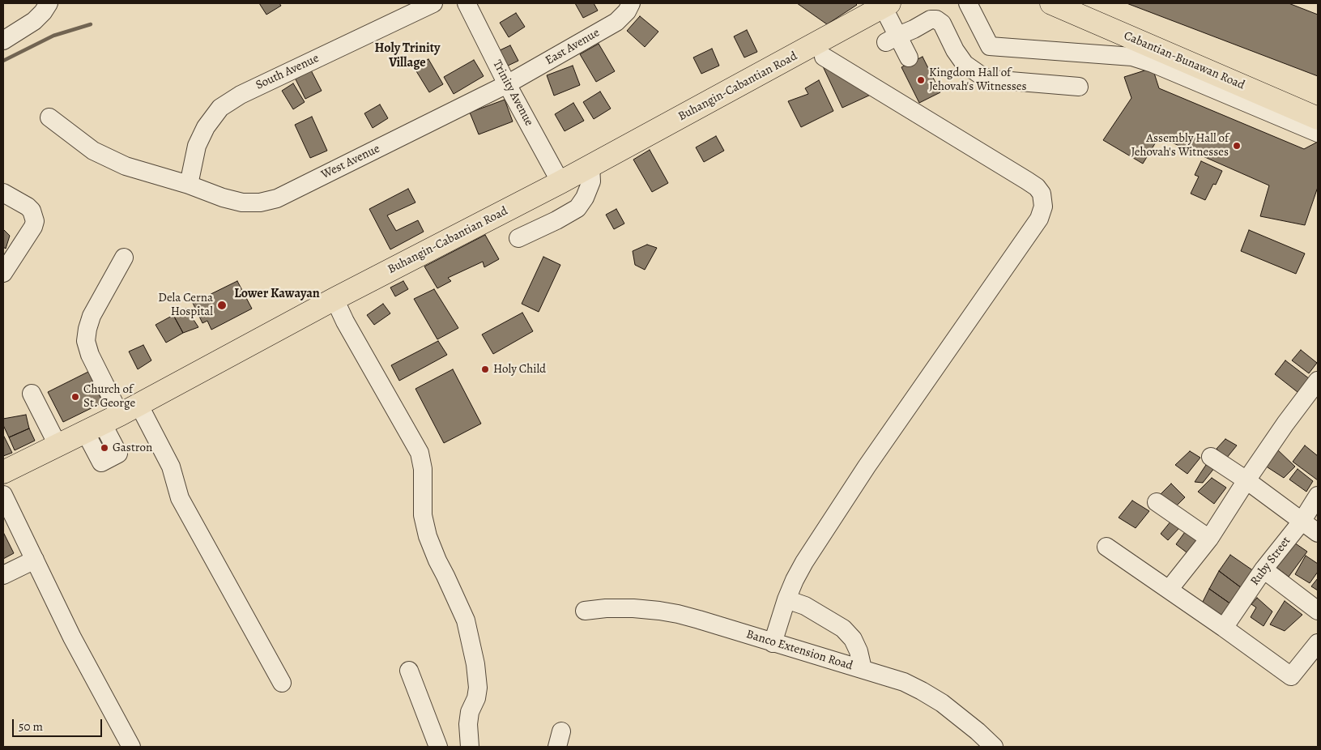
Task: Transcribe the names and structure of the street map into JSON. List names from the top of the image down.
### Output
{
  "streets": {
    "main road": ["Cabantian-Bunawan Road", "Buhangin-Cabantian Road"],
    "street": [
      "East Avenue",
      "South Avenue",
      "Trinity Avenue",
      "West Avenue",
      "Ruby Street",
      "Banco Extension Road"
    ]
  },
  "crossings": [
    ["East Avenue", "Trinity Avenue"],
    ["East Avenue", "West Avenue"],
    ["South Avenue", "West Avenue"],
    ["Buhangin-Cabantian Road", "Trinity Avenue"],
    ["Trinity Avenue", "West Avenue"]
  ],
  "districts": ["Holy Trinity Village", "Lower Kawayan"],
  "places": [
    "Kingdom Hall of Jehovah's Witnesses",
    "Assembly Hall of Jehovah's Witnesses",
    "Dela Cerna Hospital",
    "Holy Child",
    "Church of St. George",
    "Gastron"
  ],
  "scale_bar": "50 m"
}
